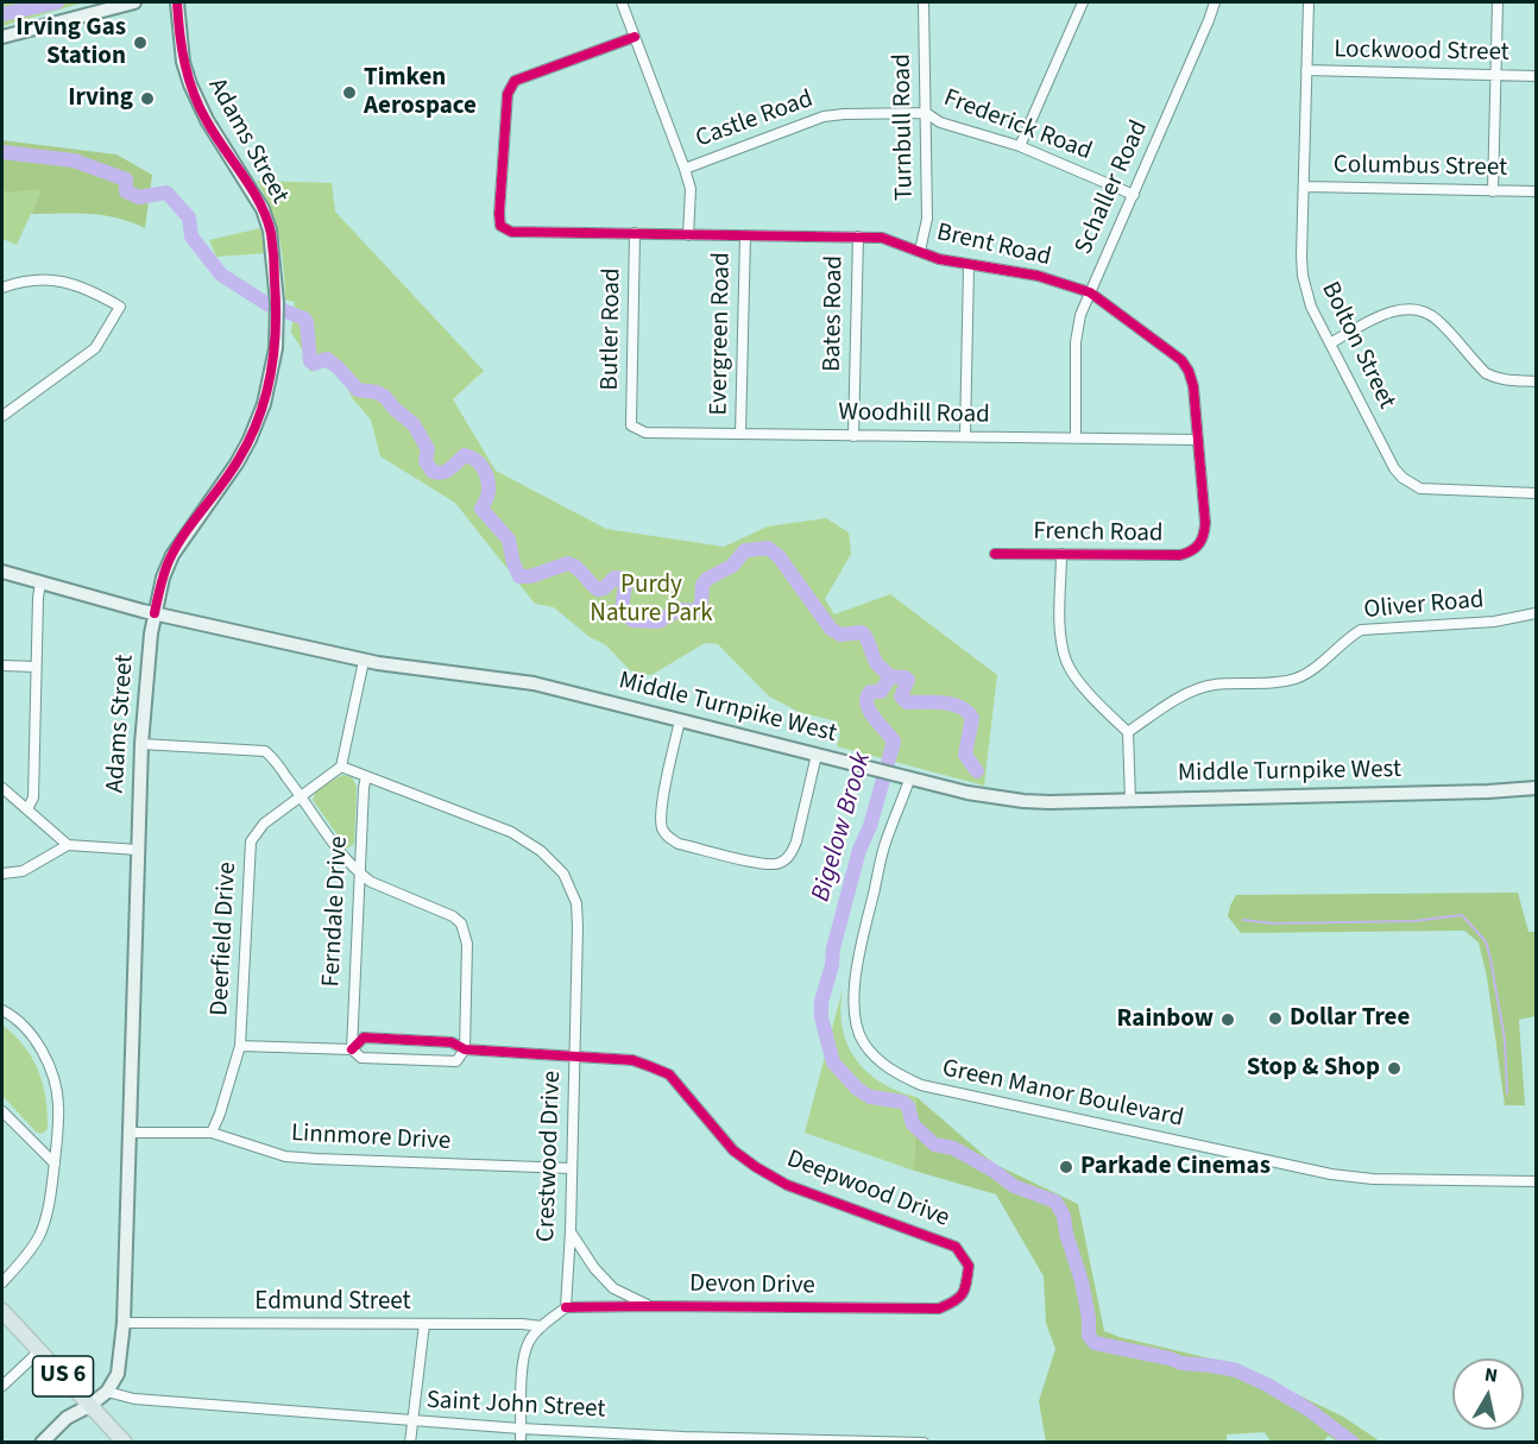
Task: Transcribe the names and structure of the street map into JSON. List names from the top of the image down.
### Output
{
  "streets": {
    "main road": ["Adams Street", "Middle Turnpike West", "US 6"],
    "street": [
      "Lockwood Street",
      "Castle Road",
      "Frederick Road",
      "Turnbull Road",
      "Columbus Street",
      "Schaller Road",
      "Brent Road",
      "Bates Road",
      "Butler Road",
      "Evergreen Road",
      "Bolton Street",
      "Woodhill Road",
      "French Road",
      "Oliver Road",
      "Ferndale Drive",
      "Deerfield Drive",
      "Green Manor Boulevard",
      "Linnmore Drive",
      "Crestwood Drive",
      "Deepwood Drive",
      "Devon Drive",
      "Edmund Street",
      "Saint John Street"
    ]
  },
  "crossings": [
    ["Lockwood Street", "Bolton Street"],
    ["Castle Road", "Frederick Road"],
    ["Castle Road", "Turnbull Road"],
    ["Frederick Road", "Turnbull Road"],
    ["Frederick Road", "Schaller Road"],
    ["Turnbull Road", "Brent Road"],
    ["Adams Street", "Middle Turnpike West"],
    ["Adams Street", "Linnmore Drive"],
    ["Adams Street", "Edmund Street"],
    ["Adams Street", "Saint John Street"],
    ["Columbus Street", "Bolton Street"],
    ["Schaller Road", "Brent Road"],
    ["Schaller Road", "Woodhill Road"],
    ["Brent Road", "Bates Road"],
    ["Brent Road", "Butler Road"],
    ["Brent Road", "Evergreen Road"],
    ["Brent Road", "Woodhill Road"],
    ["Brent Road", "French Road"],
    ["Bates Road", "Woodhill Road"],
    ["Butler Road", "Woodhill Road"],
    ["Evergreen Road", "Woodhill Road"],
    ["Middle Turnpike West", "Green Manor Boulevard"],
    ["Ferndale Drive", "Crestwood Drive"],
    ["Ferndale Drive", "Deepwood Drive"],
    ["Deerfield Drive", "Linnmore Drive"],
    ["Deerfield Drive", "Crestwood Drive"],
    ["Deerfield Drive", "Deepwood Drive"],
    ["Linnmore Drive", "Crestwood Drive"],
    ["Crestwood Drive", "Deepwood Drive"],
    ["Crestwood Drive", "Devon Drive"],
    ["Deepwood Drive", "Devon Drive"]
  ],
  "water": ["Bigelow Brook"],
  "parks": ["Purdy Nature Park"],
  "places": [
    "Irving Gas Station",
    "Timken Aerospace",
    "Irving",
    "Dollar Tree",
    "Rainbow",
    "Stop & Shop",
    "Parkade Cinemas"
  ],
  "north": "top"
}
